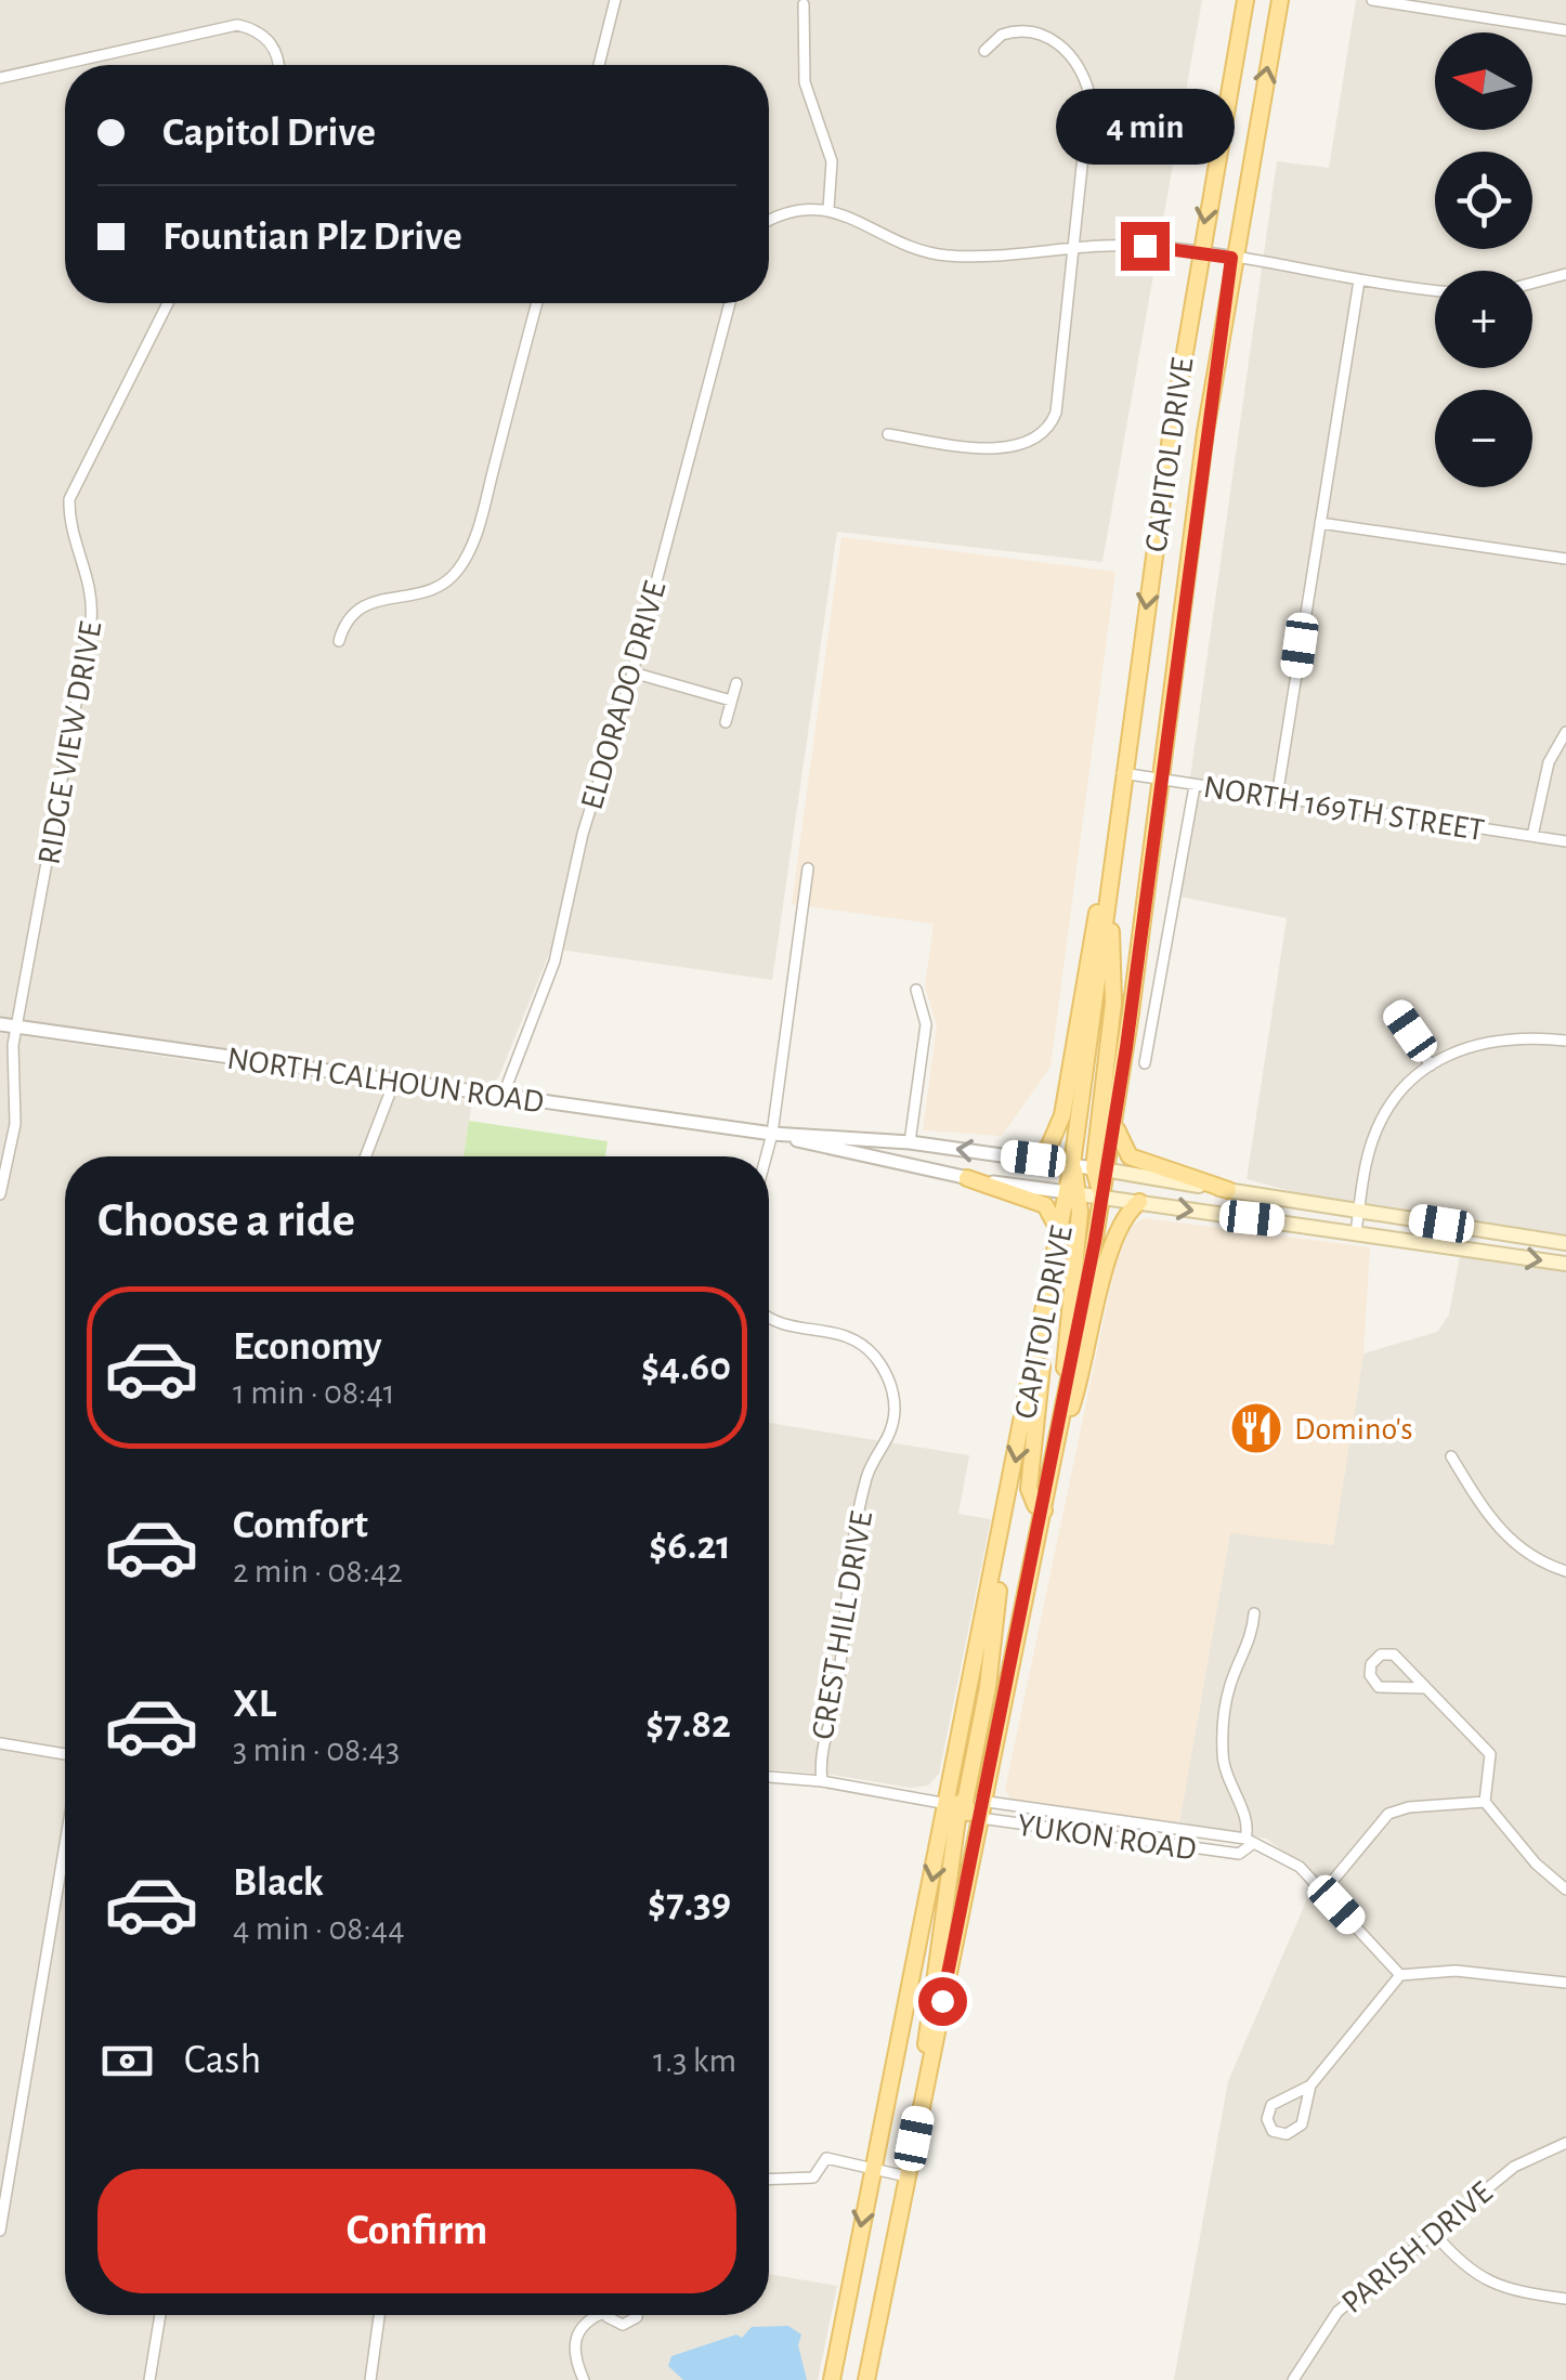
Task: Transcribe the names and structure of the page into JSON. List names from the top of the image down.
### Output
{
  "streets": {
    "main road": ["CAPITOL DRIVE", "NORTH CALHOUN ROAD"],
    "street": [
      "ELDORADO DRIVE",
      "RIDGE VIEW DRIVE",
      "NORTH 169TH STREET",
      "CREST HILL DRIVE",
      "YUKON ROAD",
      "PARISH DRIVE"
    ]
  },
  "crossings": [
    ["CAPITOL DRIVE", "NORTH 169TH STREET"],
    ["CAPITOL DRIVE", "NORTH CALHOUN ROAD"],
    ["CAPITOL DRIVE", "YUKON ROAD"],
    ["ELDORADO DRIVE", "NORTH CALHOUN ROAD"],
    ["RIDGE VIEW DRIVE", "NORTH CALHOUN ROAD"],
    ["CREST HILL DRIVE", "YUKON ROAD"]
  ],
  "places": {
    "restaurant": ["Domino's"]
  },
  "north": "left",
  "page": {
    "map_buttons": ["+", "−"],
    "banner": ["Capitol Drive", "Fountian Plz Drive"],
    "bubble": "4 min",
    "heading": "Choose a ride",
    "list": [
      {
        "name": "Economy",
        "note": "1 min · 08:41",
        "value": "$4.60"
      },
      {
        "name": "Comfort",
        "note": "2 min · 08:42",
        "value": "$6.21"
      },
      {
        "name": "XL",
        "note": "3 min · 08:43",
        "value": "$7.82"
      },
      {
        "name": "Black",
        "note": "4 min · 08:44",
        "value": "$7.39"
      }
    ],
    "pay": ["Cash", "1.3 km"],
    "buttons": "Confirm"
  }
}
